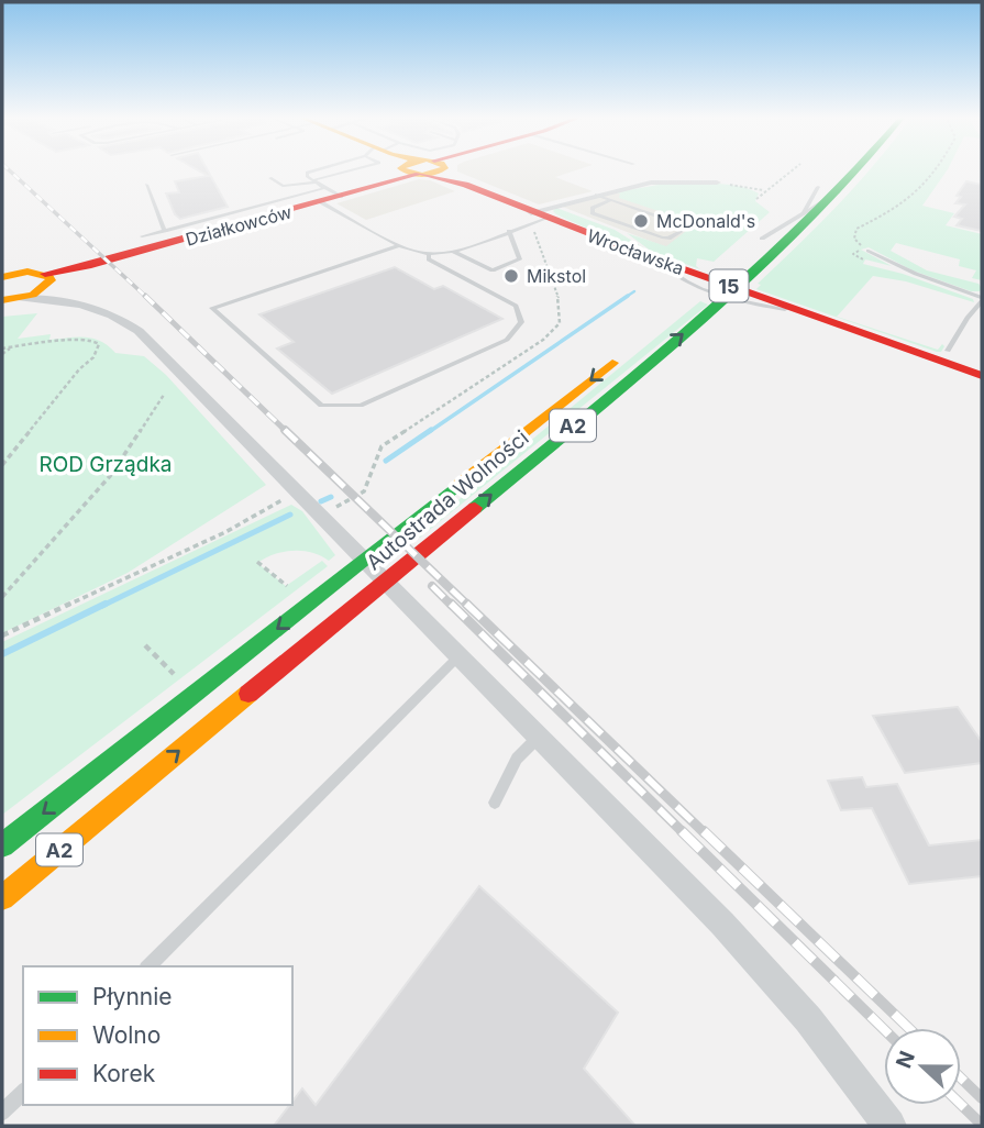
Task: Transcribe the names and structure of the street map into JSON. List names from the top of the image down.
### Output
{
  "streets": {
    "main road": [
      "Działkowców",
      "Wrocławska",
      "15",
      "A2",
      "Autostrada Wolności"
    ]
  },
  "parks": ["ROD Grządka"],
  "places": ["McDonald's", "Mikstol"],
  "legend": ["Płynnie", "Wolno", "Korek"],
  "north": "left"
}
